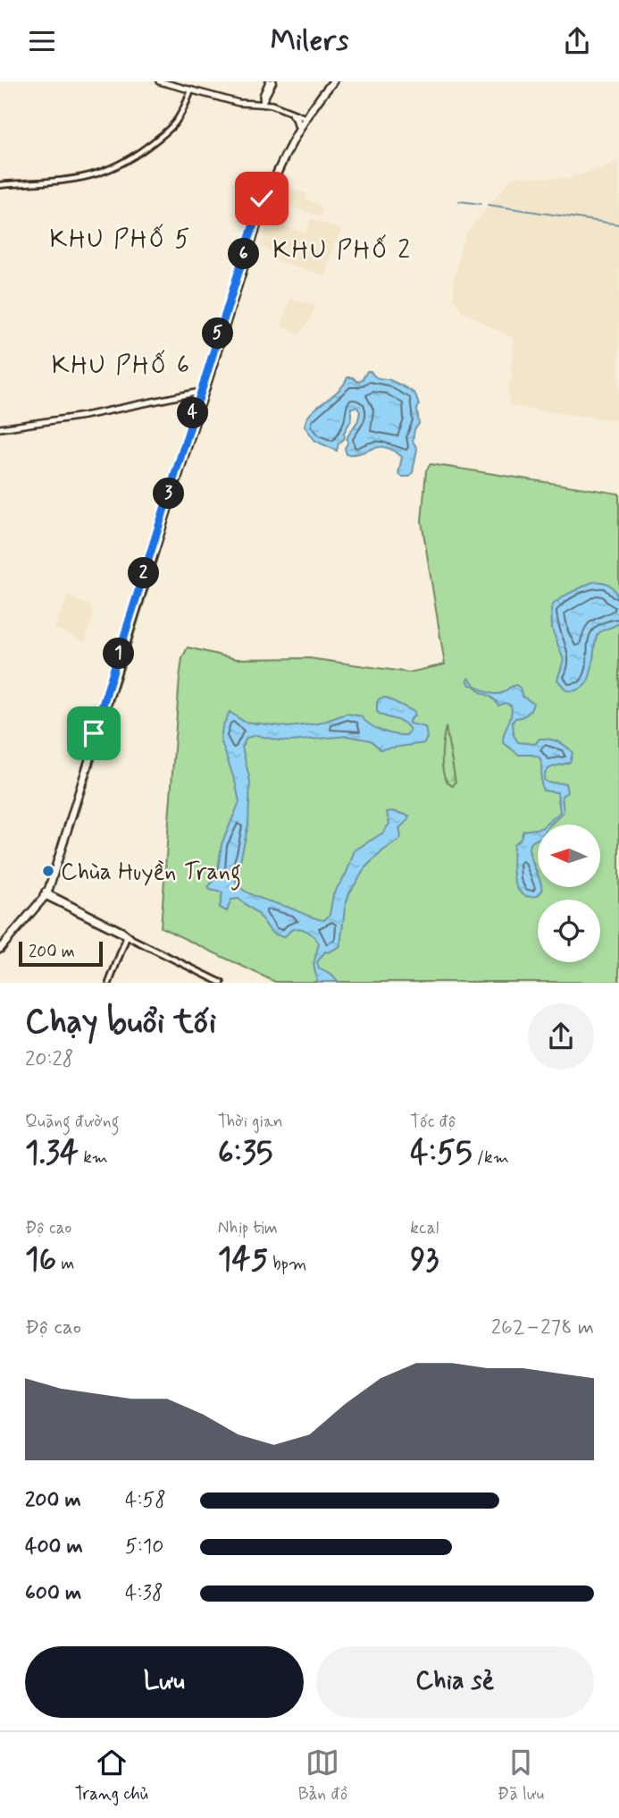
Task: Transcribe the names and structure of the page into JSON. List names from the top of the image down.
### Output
{
  "districts": ["KHU PHỐ 5", "KHU PHỐ 2", "KHU PHỐ 6"],
  "places": ["Chùa Huyền Trang"],
  "scale_bar": "200 m",
  "north": "left",
  "page": {
    "header": "Milers",
    "pins": [
      "6",
      "5",
      "4",
      "3",
      "2",
      "1"
    ],
    "scale": "200 m",
    "heading": ["Chạy buổi tối", "20:28"],
    "stats": [
      ["Quãng đường", "1.34 km"],
      ["Thời gian", "6:35"],
      ["Tốc độ", "4:55 /km"],
      ["Độ cao", "16 m"],
      ["Nhịp tim", "145 bpm"],
      ["kcal", "93"]
    ],
    "chart": ["Độ cao", "262–278 m"],
    "list": [
      {
        "name": "200 m",
        "note": "4:58"
      },
      {
        "name": "400 m",
        "note": "5:10"
      },
      {
        "name": "600 m",
        "note": "4:38"
      }
    ],
    "buttons": ["Lưu", "Chia sẻ"],
    "tabs": ["Trang chủ", "Bản đồ", "Đã lưu"]
  }
}
